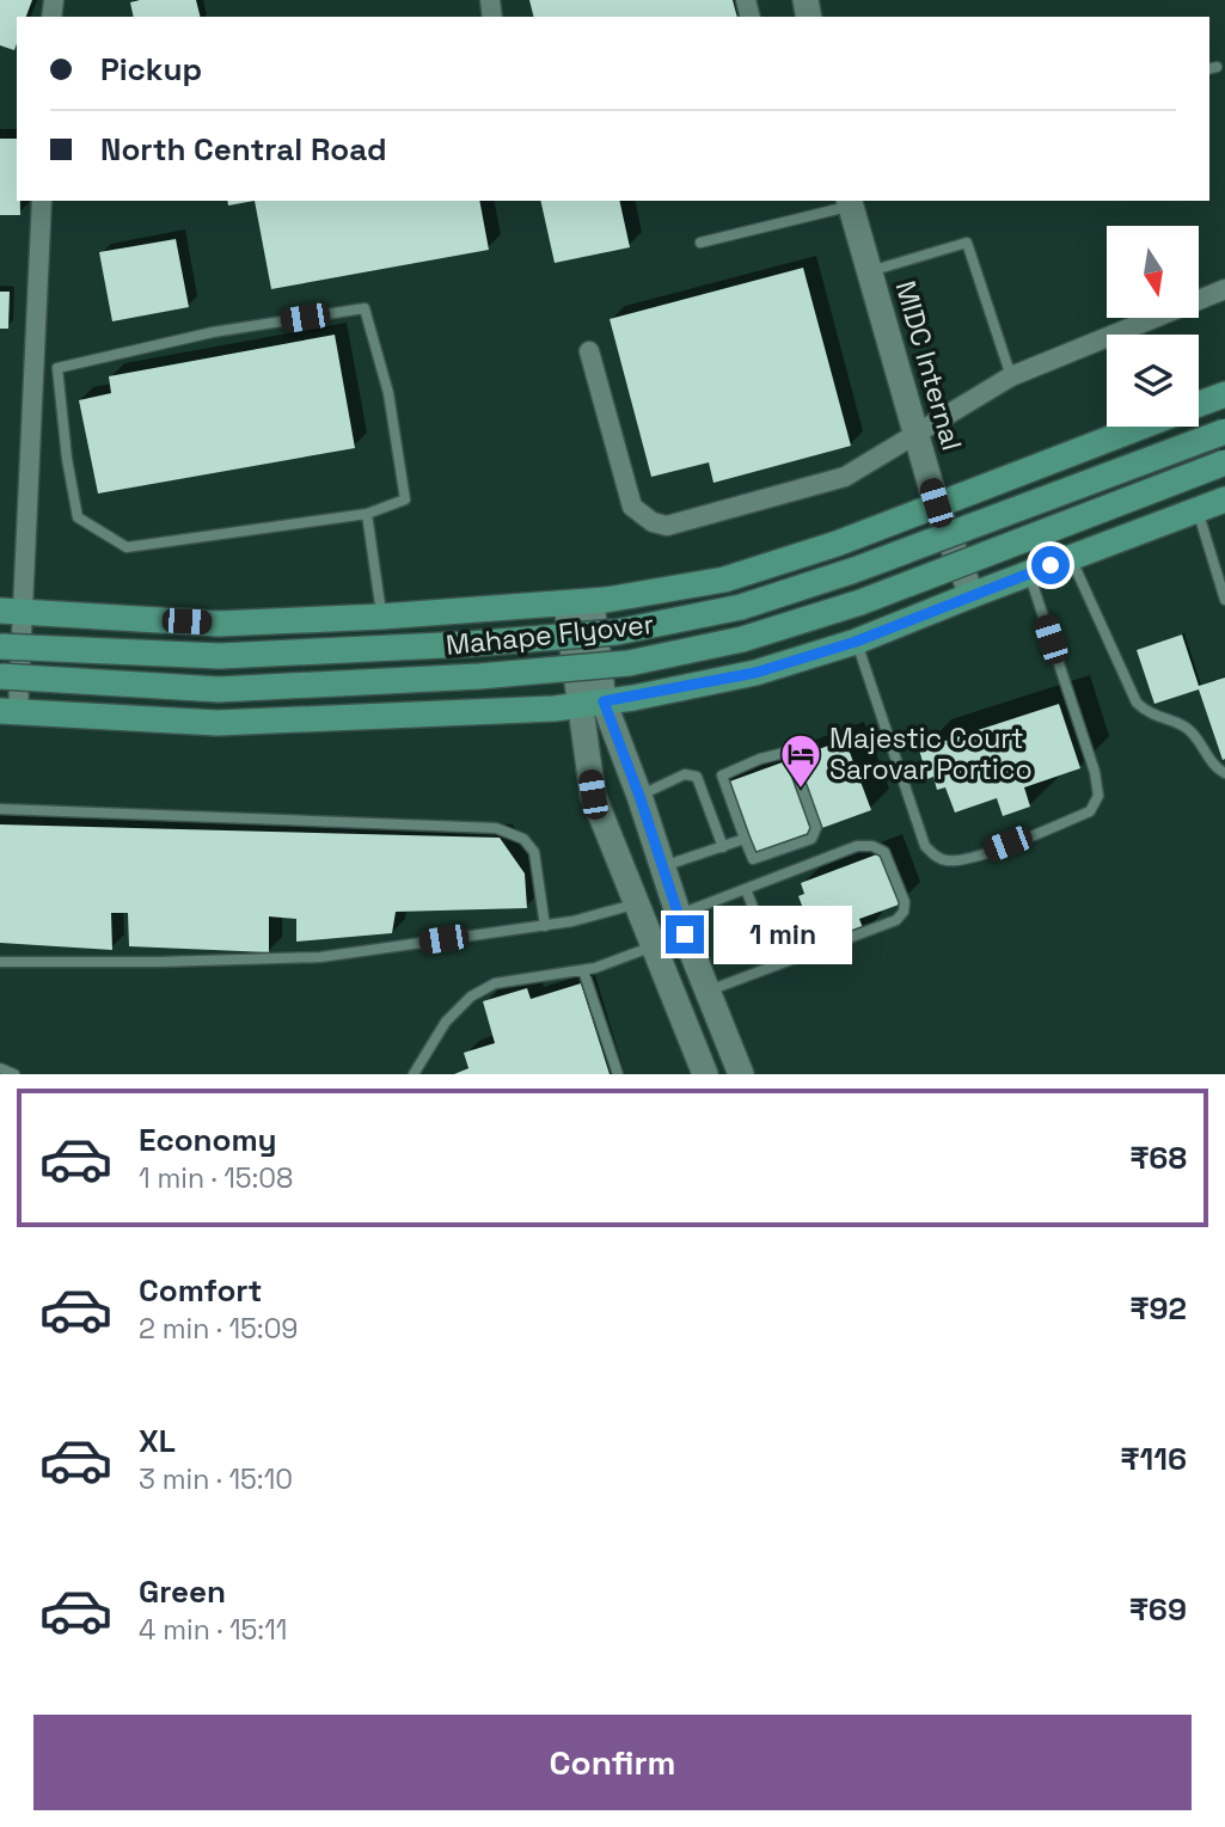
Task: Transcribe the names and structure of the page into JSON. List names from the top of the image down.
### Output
{
  "streets": {
    "main road": ["MIDC Internal", "Mahape Flyover"]
  },
  "places": {
    "hotel": ["Majestic Court Sarovar Portico"]
  },
  "north": "bottom",
  "page": {
    "banner": ["Pickup", "North Central Road"],
    "bubble": "1 min",
    "list": [
      {
        "name": "Economy",
        "note": "1 min · 15:08",
        "value": "₹68"
      },
      {
        "name": "Comfort",
        "note": "2 min · 15:09",
        "value": "₹92"
      },
      {
        "name": "XL",
        "note": "3 min · 15:10",
        "value": "₹116"
      },
      {
        "name": "Green",
        "note": "4 min · 15:11",
        "value": "₹69"
      }
    ],
    "buttons": "Confirm"
  }
}
